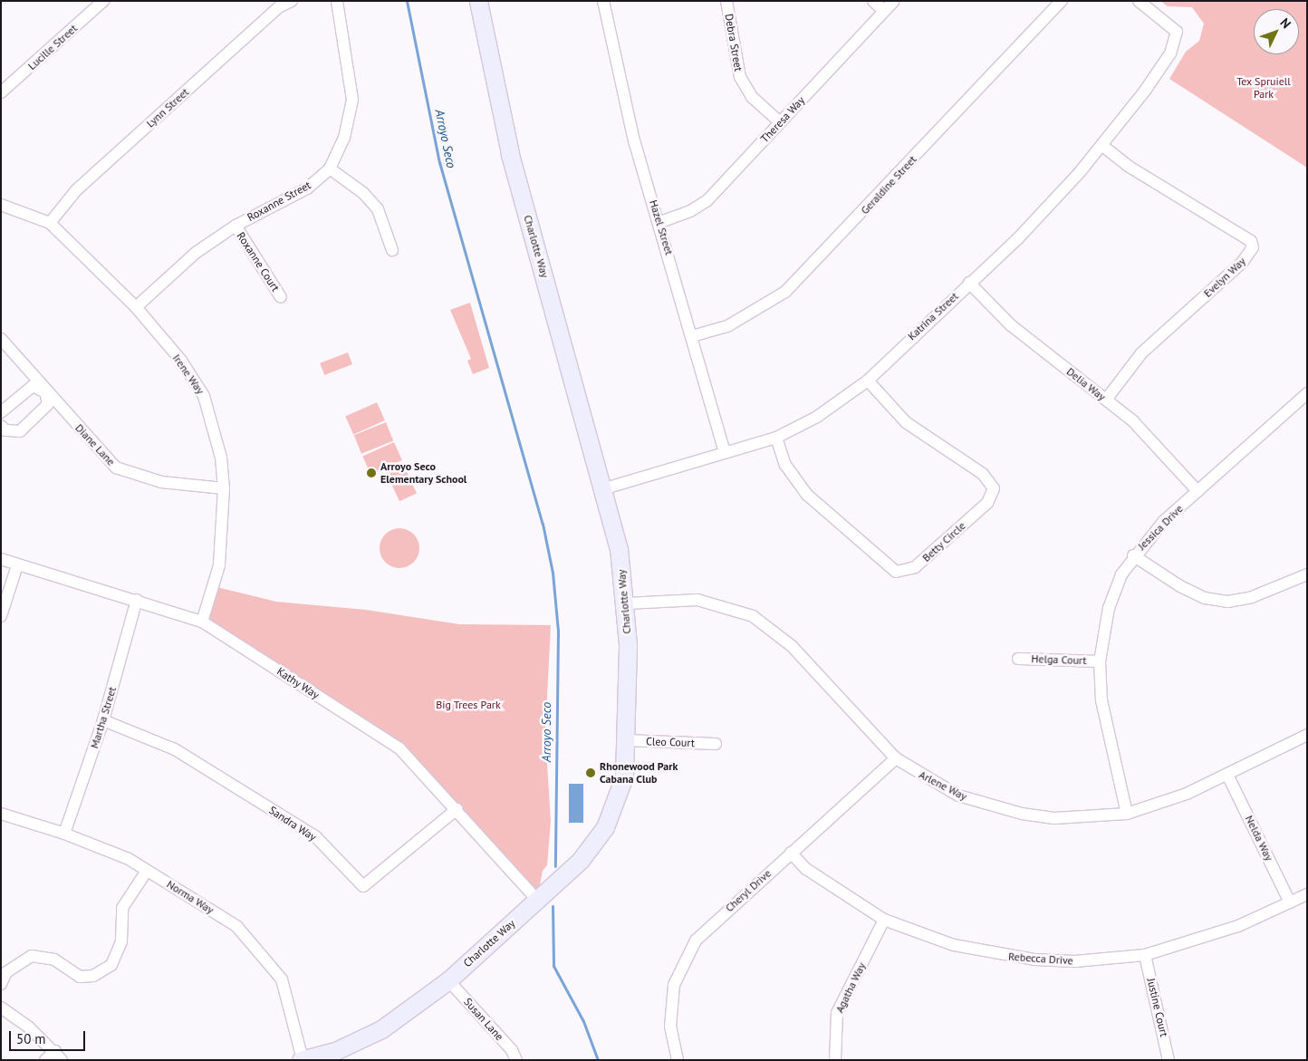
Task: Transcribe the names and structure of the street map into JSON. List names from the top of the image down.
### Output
{
  "streets": {
    "street": [
      "Debra Street",
      "Lucille Street",
      "Lynn Street",
      "Theresa Way",
      "Geraldine Street",
      "Roxanne Street",
      "Hazel Street",
      "Charlotte Way",
      "Roxanne Court",
      "Evelyn Way",
      "Katrina Street",
      "Irene Way",
      "Delia Way",
      "Diane Lane",
      "Jessica Drive",
      "Betty Circle",
      "Helga Court",
      "Kathy Way",
      "Martha Street",
      "Cleo Court",
      "Arlene Way",
      "Sandra Way",
      "Nelda Way",
      "Cheryl Drive",
      "Norma Way",
      "Rebecca Drive",
      "Agatha Way",
      "Justine Court",
      "Susan Lane"
    ]
  },
  "crossings": [
    ["Debra Street", "Theresa Way"],
    ["Lynn Street", "Irene Way"],
    ["Theresa Way", "Hazel Street"],
    ["Geraldine Street", "Hazel Street"],
    ["Roxanne Street", "Roxanne Court"],
    ["Roxanne Street", "Irene Way"],
    ["Hazel Street", "Katrina Street"],
    ["Charlotte Way", "Katrina Street"],
    ["Charlotte Way", "Kathy Way"],
    ["Charlotte Way", "Cleo Court"],
    ["Charlotte Way", "Arlene Way"],
    ["Charlotte Way", "Norma Way"],
    ["Charlotte Way", "Susan Lane"],
    ["Evelyn Way", "Katrina Street"],
    ["Evelyn Way", "Delia Way"],
    ["Katrina Street", "Delia Way"],
    ["Katrina Street", "Betty Circle"],
    ["Irene Way", "Diane Lane"],
    ["Irene Way", "Kathy Way"],
    ["Delia Way", "Jessica Drive"],
    ["Jessica Drive", "Helga Court"],
    ["Jessica Drive", "Arlene Way"],
    ["Kathy Way", "Martha Street"],
    ["Kathy Way", "Sandra Way"],
    ["Martha Street", "Sandra Way"],
    ["Martha Street", "Norma Way"],
    ["Arlene Way", "Nelda Way"],
    ["Arlene Way", "Cheryl Drive"],
    ["Nelda Way", "Rebecca Drive"],
    ["Cheryl Drive", "Rebecca Drive"],
    ["Rebecca Drive", "Agatha Way"],
    ["Rebecca Drive", "Justine Court"]
  ],
  "water": ["Arroyo Seco"],
  "parks": ["Tex Spruiell Park", "Big Trees Park"],
  "places": ["Arroyo Seco Elementary School", "Rhonewood Park Cabana Club"],
  "scale_bar": "50 m",
  "north": "top right"
}
